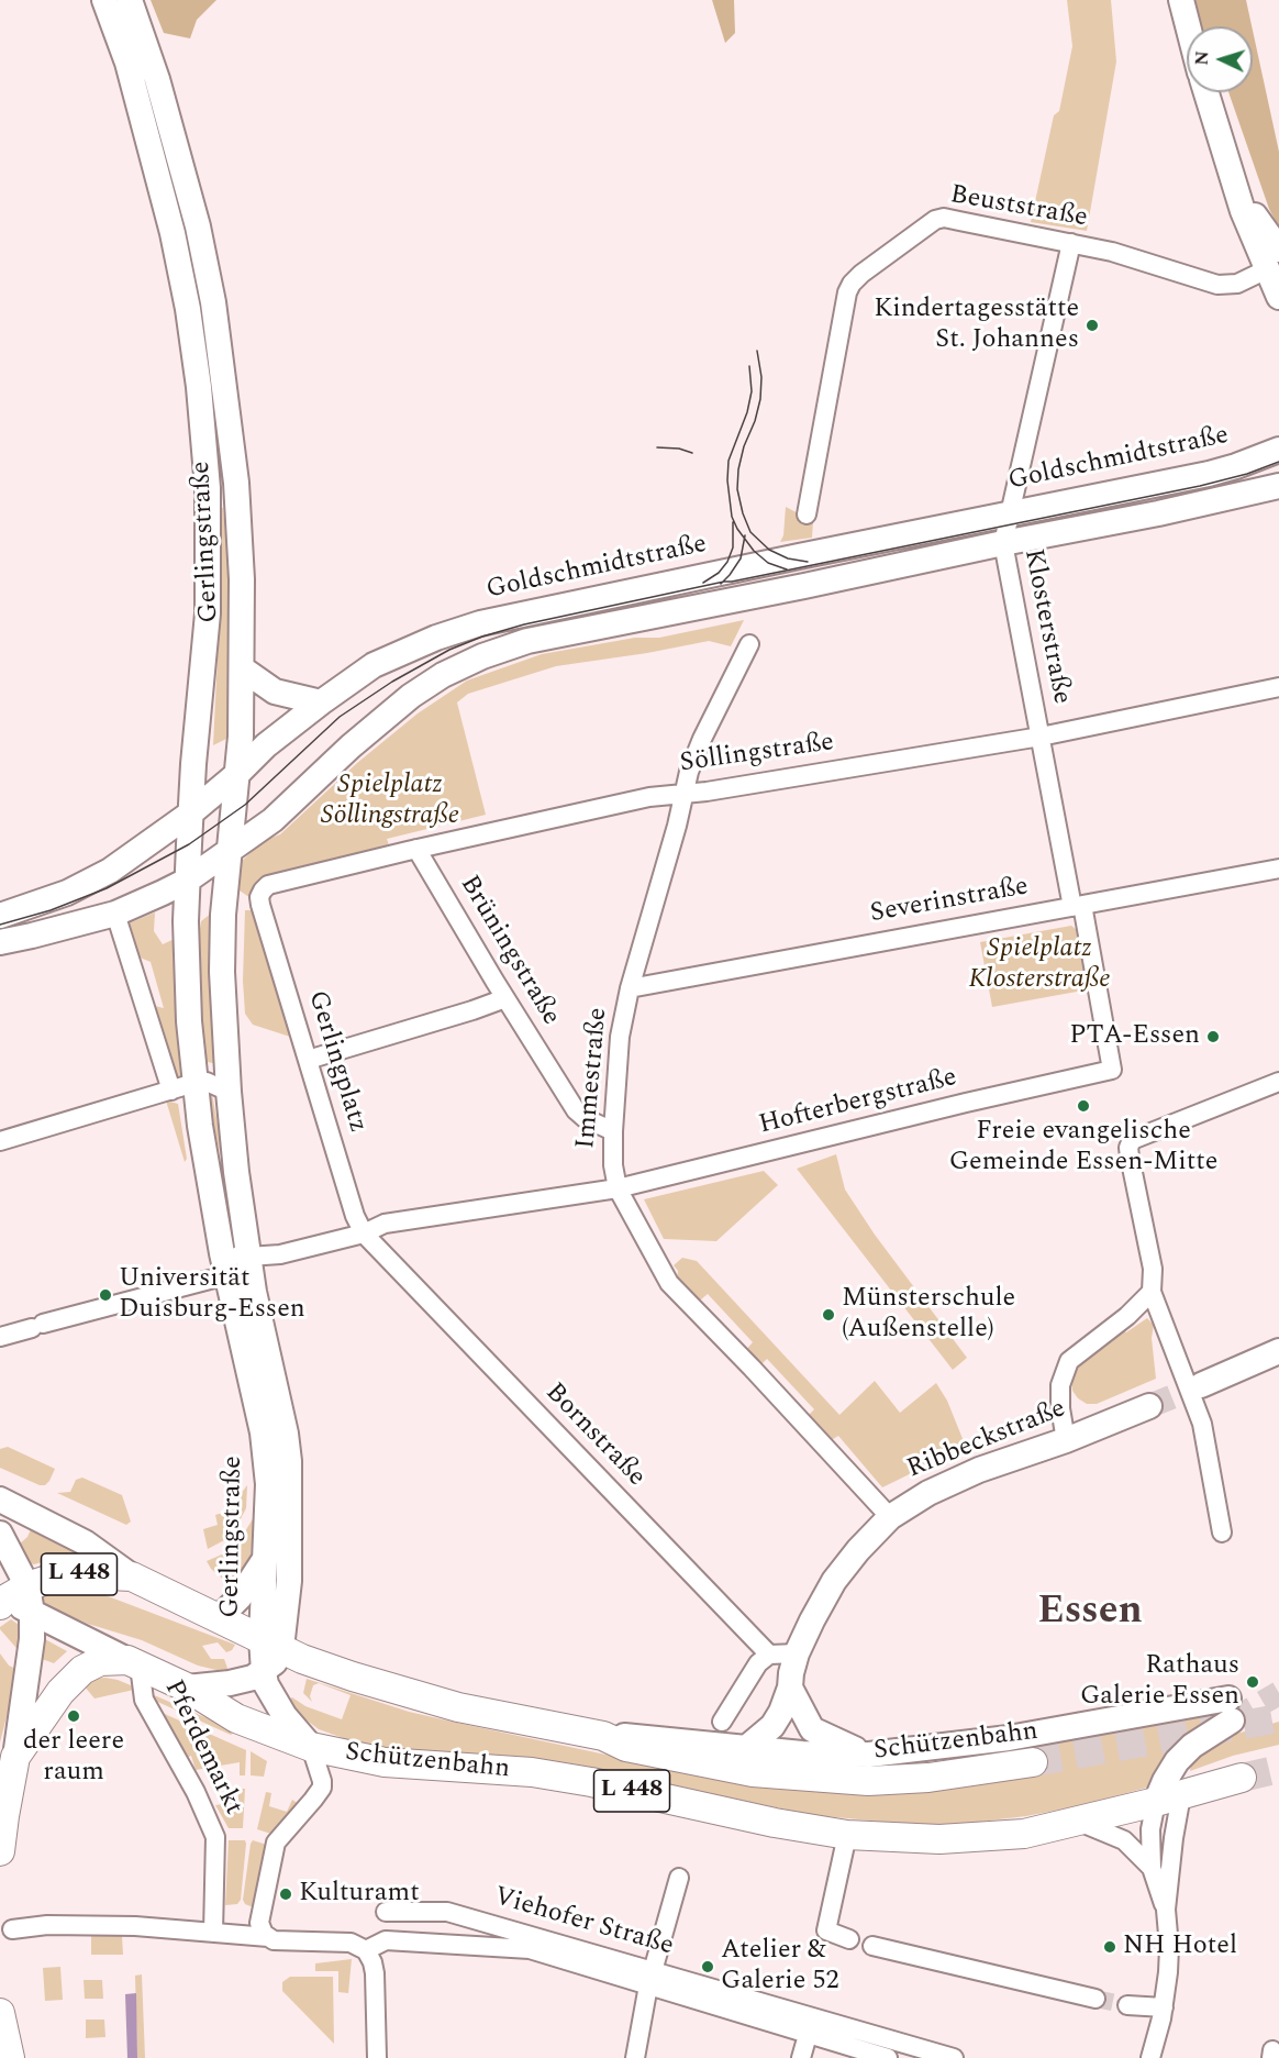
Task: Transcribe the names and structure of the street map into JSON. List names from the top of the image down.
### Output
{
  "streets": {
    "main road": [
      "Goldschmidtstraße",
      "Gerlingstraße",
      "Ribbeckstraße",
      "L 448",
      "Schützenbahn"
    ],
    "street": [
      "Beuststraße",
      "Klosterstraße",
      "Söllingstraße",
      "Severinstraße",
      "Brüningstraße",
      "Gerlingplatz",
      "Immestraße",
      "Hofterbergstraße",
      "Bornstraße",
      "Pferdemarkt",
      "Viehofer Straße"
    ]
  },
  "crossings": [
    ["Beuststraße", "Klosterstraße"],
    ["Goldschmidtstraße", "Gerlingstraße"],
    ["Goldschmidtstraße", "Klosterstraße"],
    ["Gerlingstraße", "Hofterbergstraße"],
    ["Gerlingstraße", "Schützenbahn"],
    ["Klosterstraße", "Söllingstraße"],
    ["Klosterstraße", "Severinstraße"],
    ["Klosterstraße", "Hofterbergstraße"],
    ["Söllingstraße", "Brüningstraße"],
    ["Söllingstraße", "Gerlingplatz"],
    ["Söllingstraße", "Immestraße"],
    ["Severinstraße", "Immestraße"],
    ["Brüningstraße", "Immestraße"],
    ["Gerlingplatz", "Hofterbergstraße"],
    ["Gerlingplatz", "Bornstraße"],
    ["Immestraße", "Hofterbergstraße"],
    ["Immestraße", "Ribbeckstraße"],
    ["Hofterbergstraße", "Bornstraße"],
    ["Ribbeckstraße", "Schützenbahn"],
    ["L 448", "Schützenbahn"],
    ["Schützenbahn", "Pferdemarkt"]
  ],
  "districts": ["Essen"],
  "parks": ["Spielplatz Söllingstraße", "Spielplatz Klosterstraße"],
  "places": [
    "Kindertagesstätte St. Johannes",
    "PTA-Essen",
    "Freie evangelische Gemeinde Essen-Mitte",
    "Universität Duisburg-Essen",
    "Münsterschule (Außenstelle)",
    "Rathaus Galerie Essen",
    "der leere raum",
    "Kulturamt",
    "NH Hotel",
    "Atelier & Galerie 52"
  ],
  "north": "left"
}
